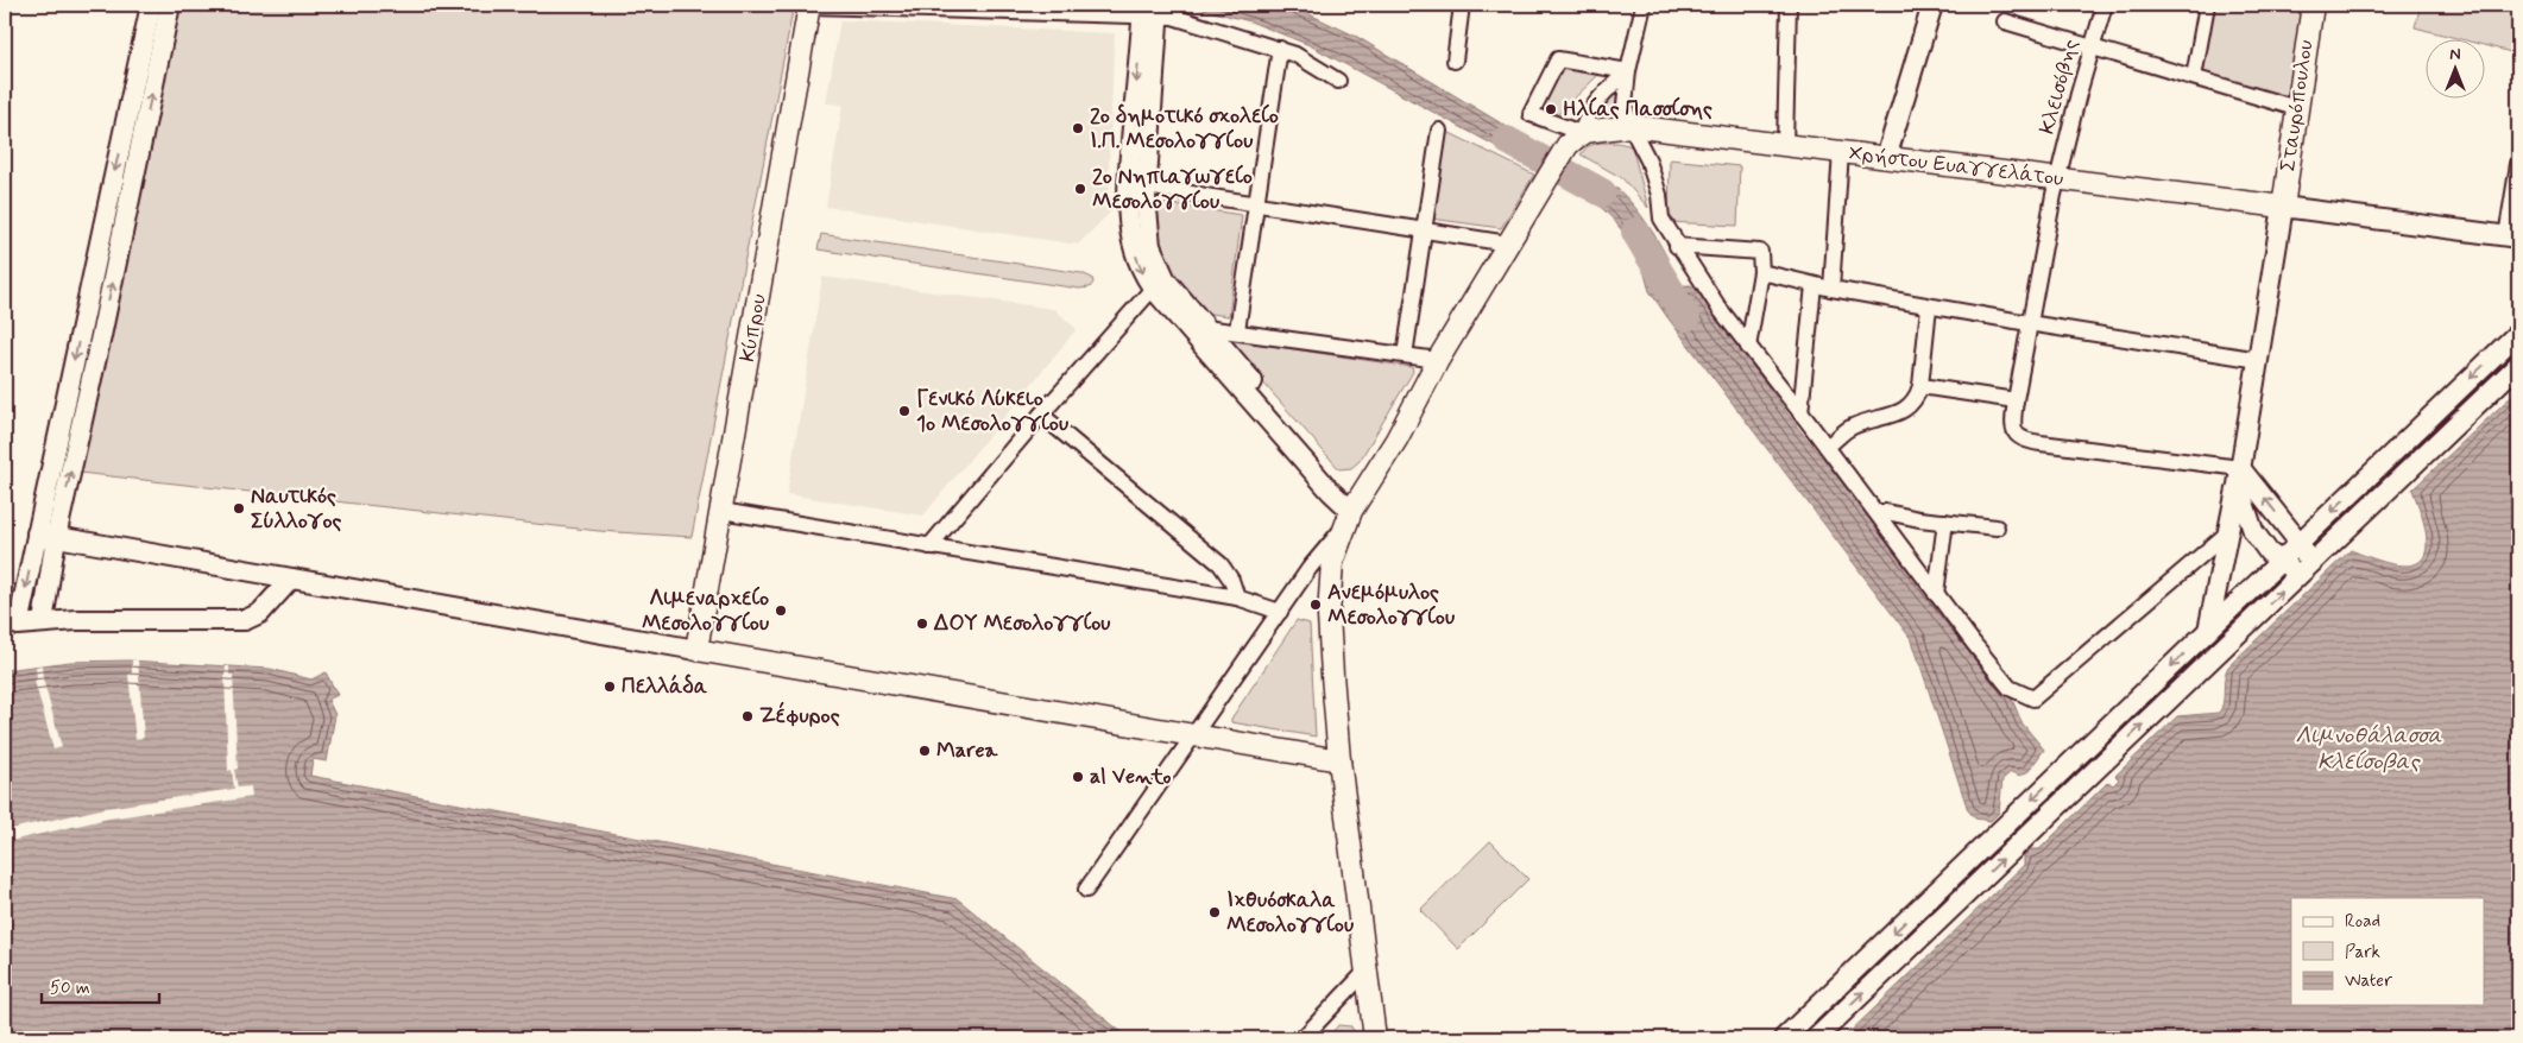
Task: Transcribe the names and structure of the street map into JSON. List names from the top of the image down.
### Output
{
  "streets": {
    "main road": ["Σταυρόπουλου", "Χρήστου Ευαγγελάτου", "Κύπρου"],
    "street": ["Κλεισόβης"]
  },
  "crossings": [
    ["Κλεισόβης", "Χρήστου Ευαγγελάτου"],
    ["Σταυρόπουλου", "Χρήστου Ευαγγελάτου"]
  ],
  "water": ["Λιμνοθάλασσα Κλείσοβας"],
  "places": [
    "Ηλίας Πασσίσης",
    "2ο δημοτικό σχολείο Ι.Π. Μεσολογγίου",
    "2ο Νηπιαγωγείο Μεσολογγίου",
    "Γενικό Λύκειο 1ο Μεσολογγίου",
    "Ναυτικός Σύλλογος",
    "Ανεμόμυλος Μεσολογγίου",
    "Λιμεναρχείο Μεσολογγίου",
    "ΔΟΥ Μεσολογγίου",
    "Πελλάδα",
    "Ζέφυρος",
    "Marea",
    "al Vento",
    "Ιχθυόσκαλα Μεσολογγίου"
  ],
  "legend": ["Road", "Park", "Water"],
  "scale_bar": "50 m",
  "north": "top"
}
